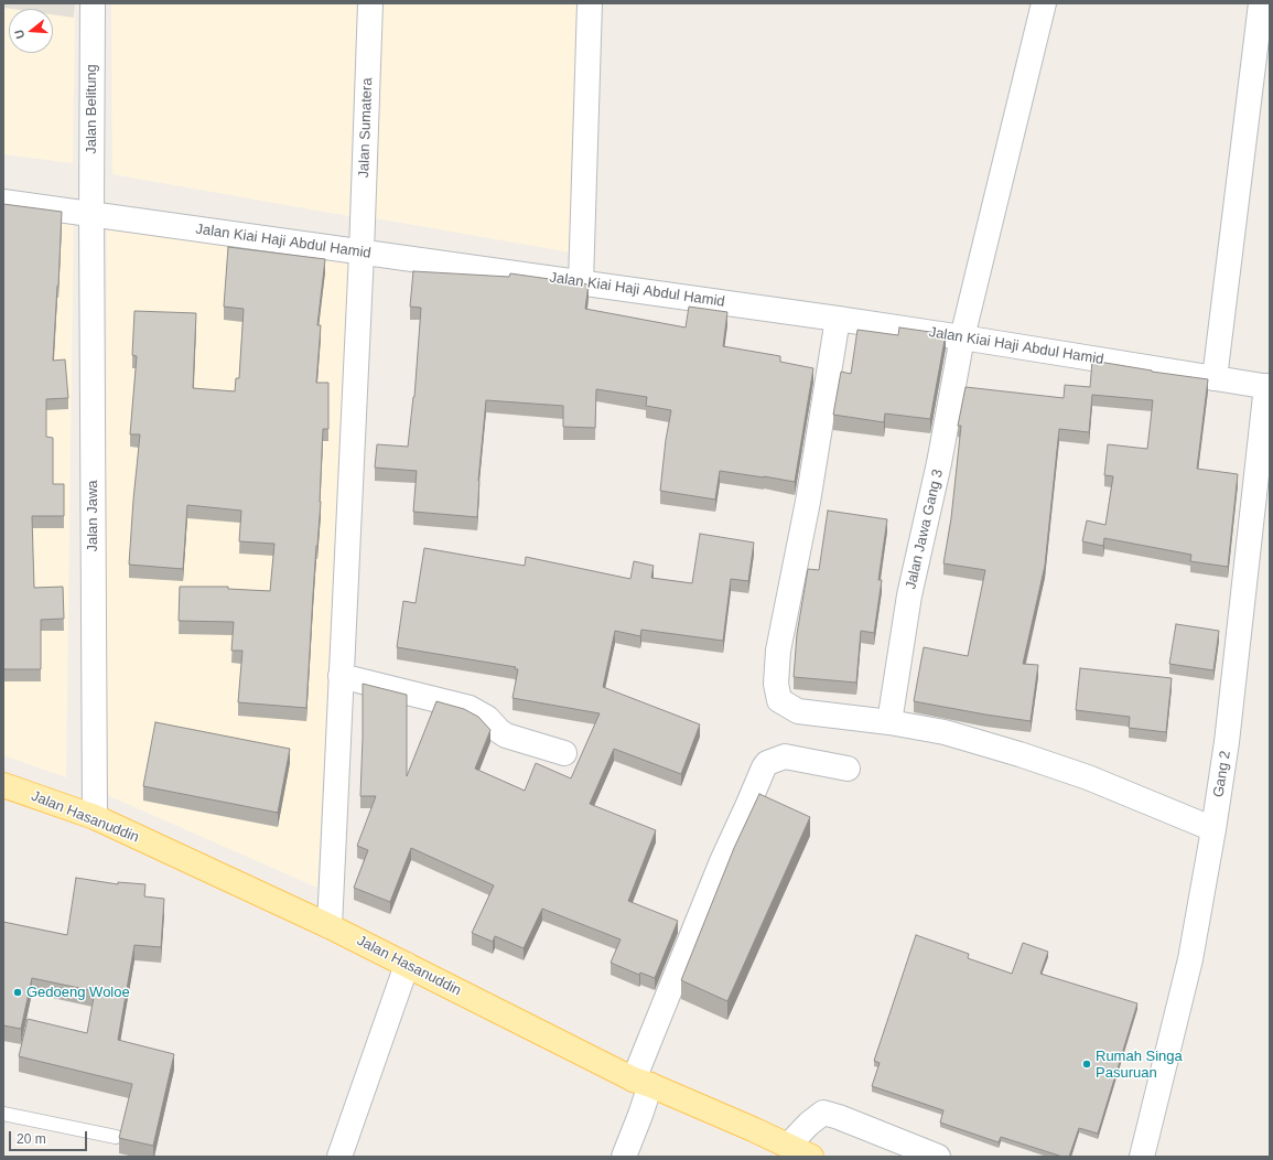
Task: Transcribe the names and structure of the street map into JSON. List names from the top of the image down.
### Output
{
  "streets": {
    "main road": ["Jalan Hasanuddin"],
    "street": [
      "Jalan Belitung",
      "Jalan Sumatera",
      "Jalan Kiai Haji Abdul Hamid",
      "Jalan Jawa",
      "Jalan Jawa Gang 3",
      "Gang 2"
    ]
  },
  "crossings": [
    ["Jalan Belitung", "Jalan Kiai Haji Abdul Hamid"],
    ["Jalan Belitung", "Jalan Jawa"],
    ["Jalan Sumatera", "Jalan Kiai Haji Abdul Hamid"],
    ["Jalan Sumatera", "Jalan Hasanuddin"],
    ["Jalan Kiai Haji Abdul Hamid", "Jalan Jawa"],
    ["Jalan Kiai Haji Abdul Hamid", "Jalan Jawa Gang 3"],
    ["Jalan Kiai Haji Abdul Hamid", "Gang 2"],
    ["Jalan Jawa", "Jalan Hasanuddin"]
  ],
  "places": ["Gedoeng Woloe", "Rumah Singa Pasuruan"],
  "scale_bar": "20 m",
  "north": "left"
}
